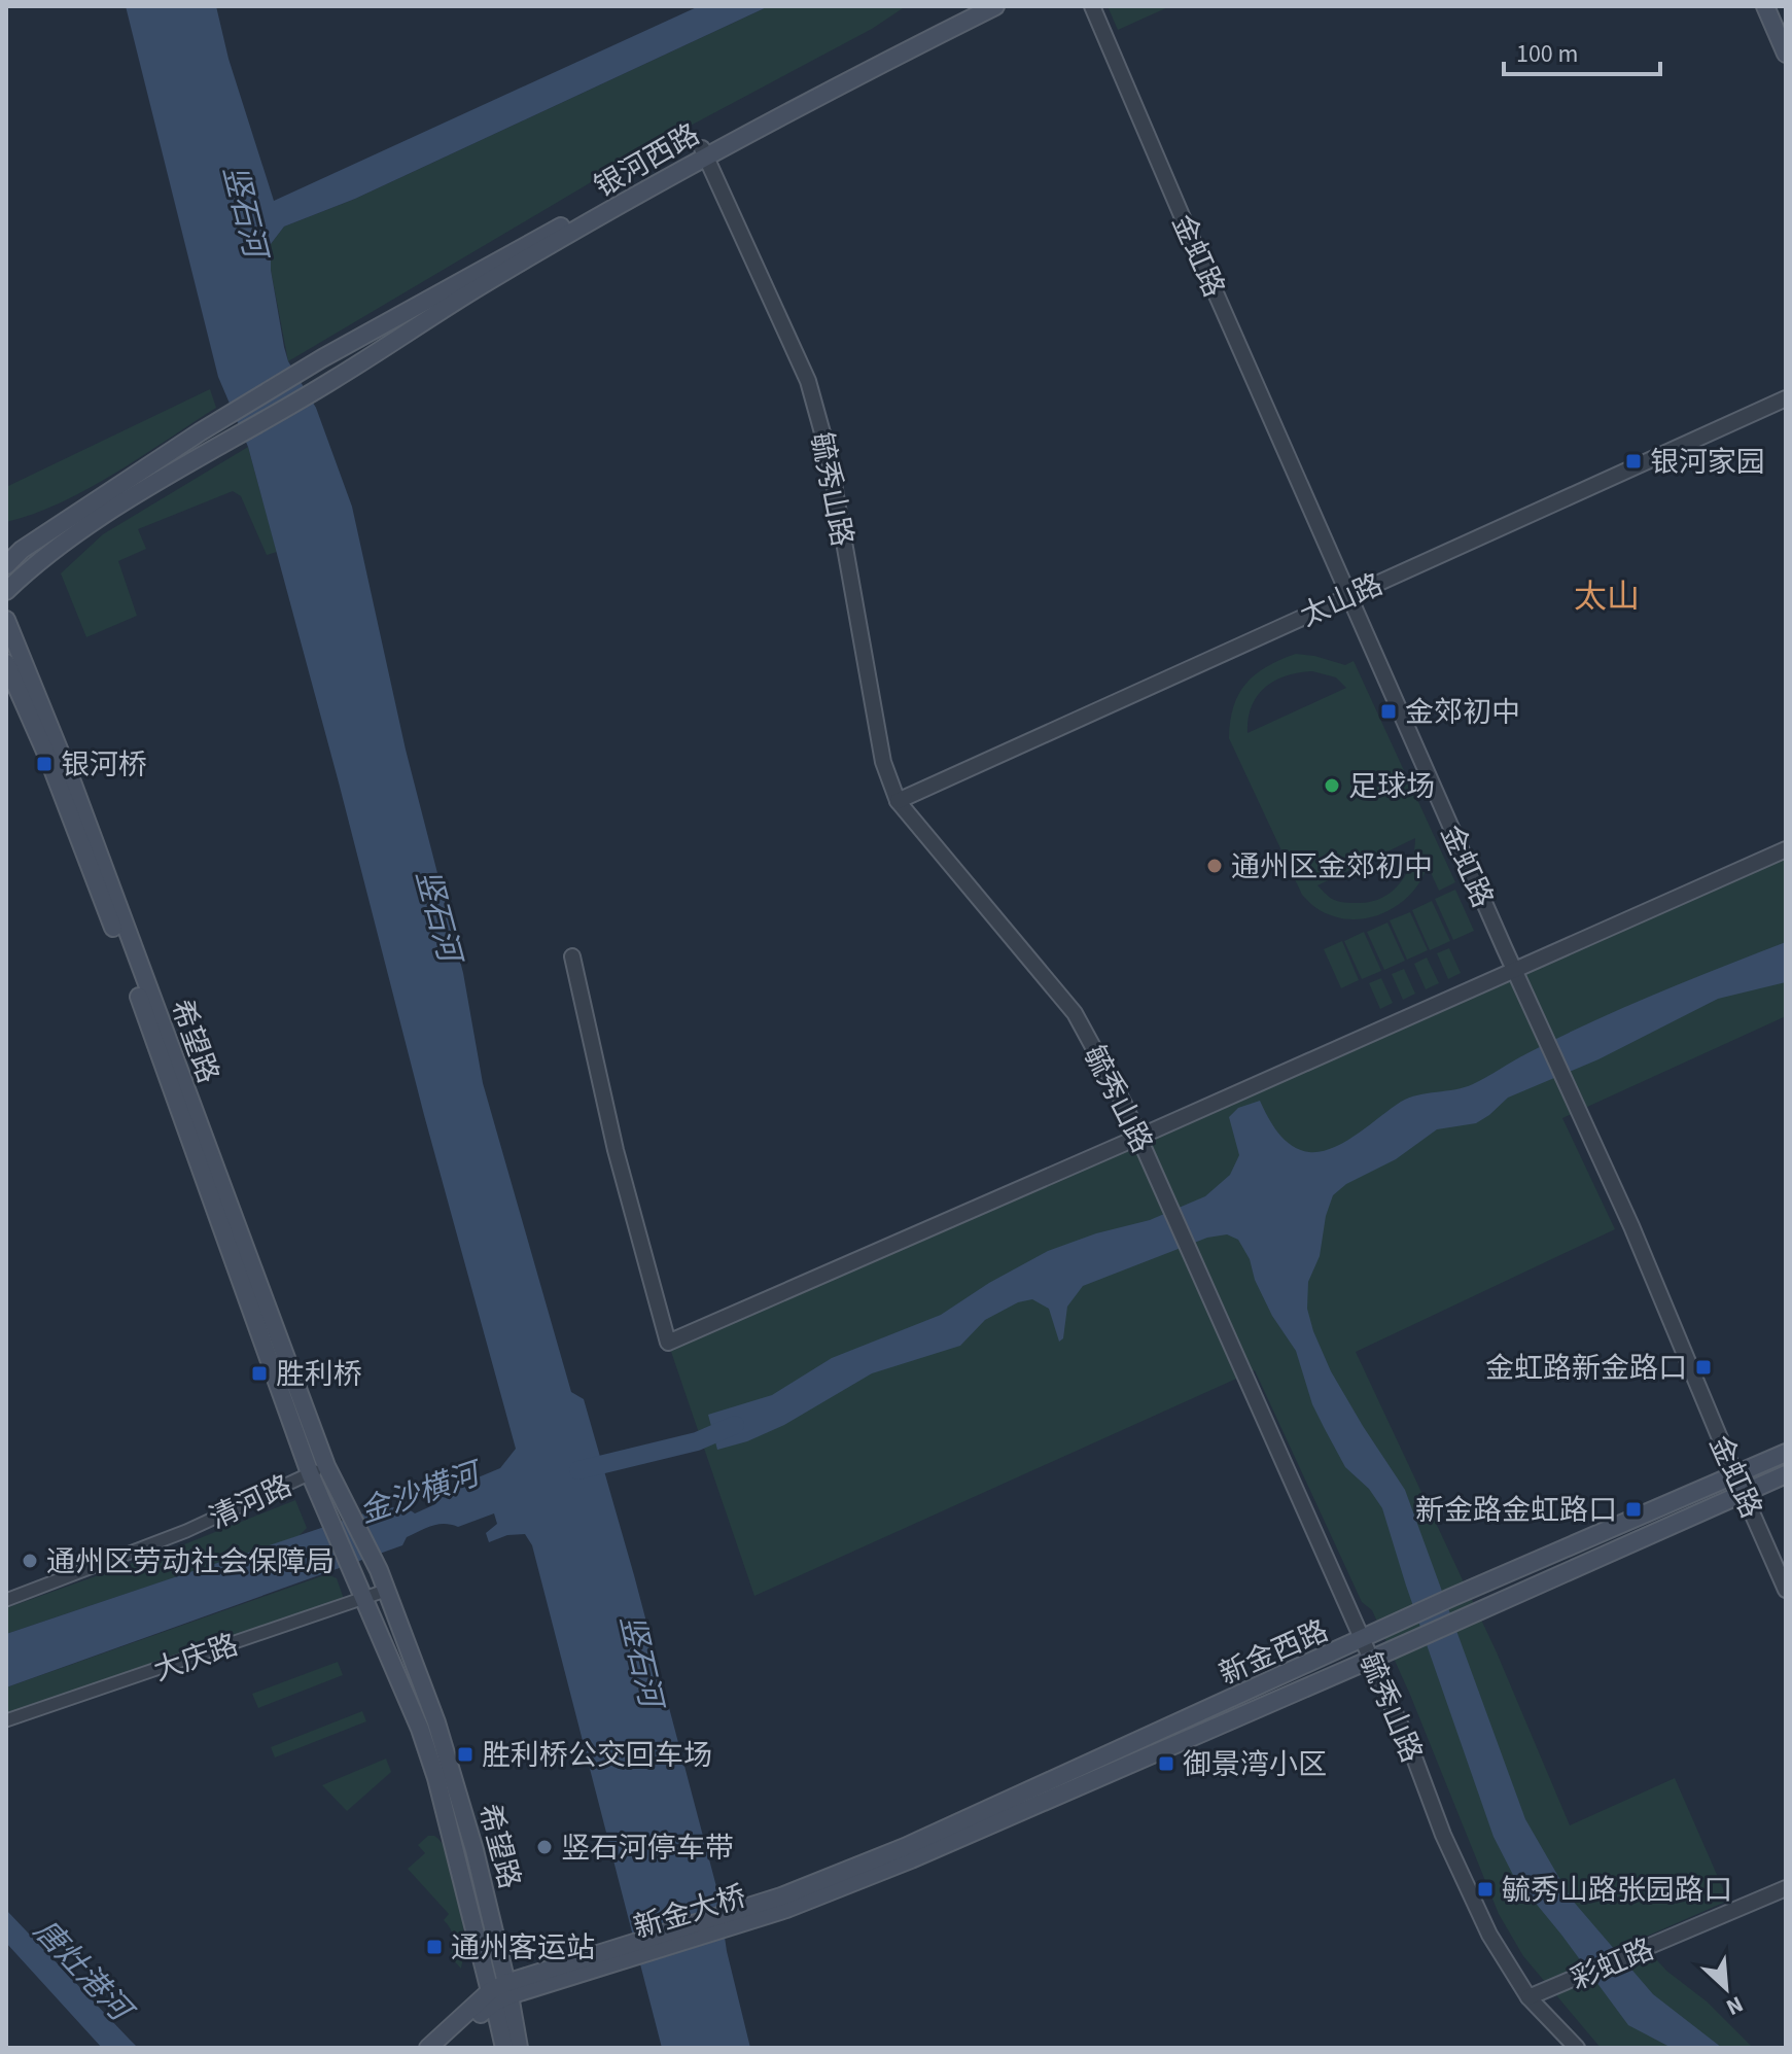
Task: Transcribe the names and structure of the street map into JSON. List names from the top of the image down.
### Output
{
  "streets": {
    "main road": [
      "银河西路",
      "希望路",
      "新金西路",
      "新金大桥"
    ],
    "street": [
      "金虹路",
      "毓秀山路",
      "太山路",
      "清河路",
      "大庆路",
      "彩虹路"
    ]
  },
  "crossings": [
    ["银河西路", "毓秀山路"],
    ["金虹路", "太山路"],
    ["金虹路", "新金西路"],
    ["毓秀山路", "太山路"],
    ["毓秀山路", "新金西路"],
    ["毓秀山路", "彩虹路"],
    ["希望路", "清河路"],
    ["希望路", "大庆路"],
    ["希望路", "新金大桥"],
    ["新金西路", "新金大桥"]
  ],
  "districts": ["太山"],
  "water": ["竖石河", "金沙横河", "唐灶港河"],
  "places": {
    "transit": [
      "银河家园",
      "金郊初中",
      "银河桥",
      "金虹路新金路口",
      "胜利桥",
      "新金路金虹路口",
      "胜利桥公交回车场",
      "御景湾小区",
      "毓秀山路张园路口",
      "通州客运站"
    ],
    "other": [
      "足球场",
      "通州区金郊初中",
      "通州区劳动社会保障局",
      "竖石河停车带"
    ]
  },
  "scale_bar": "100 m",
  "north": "bottom right"
}
